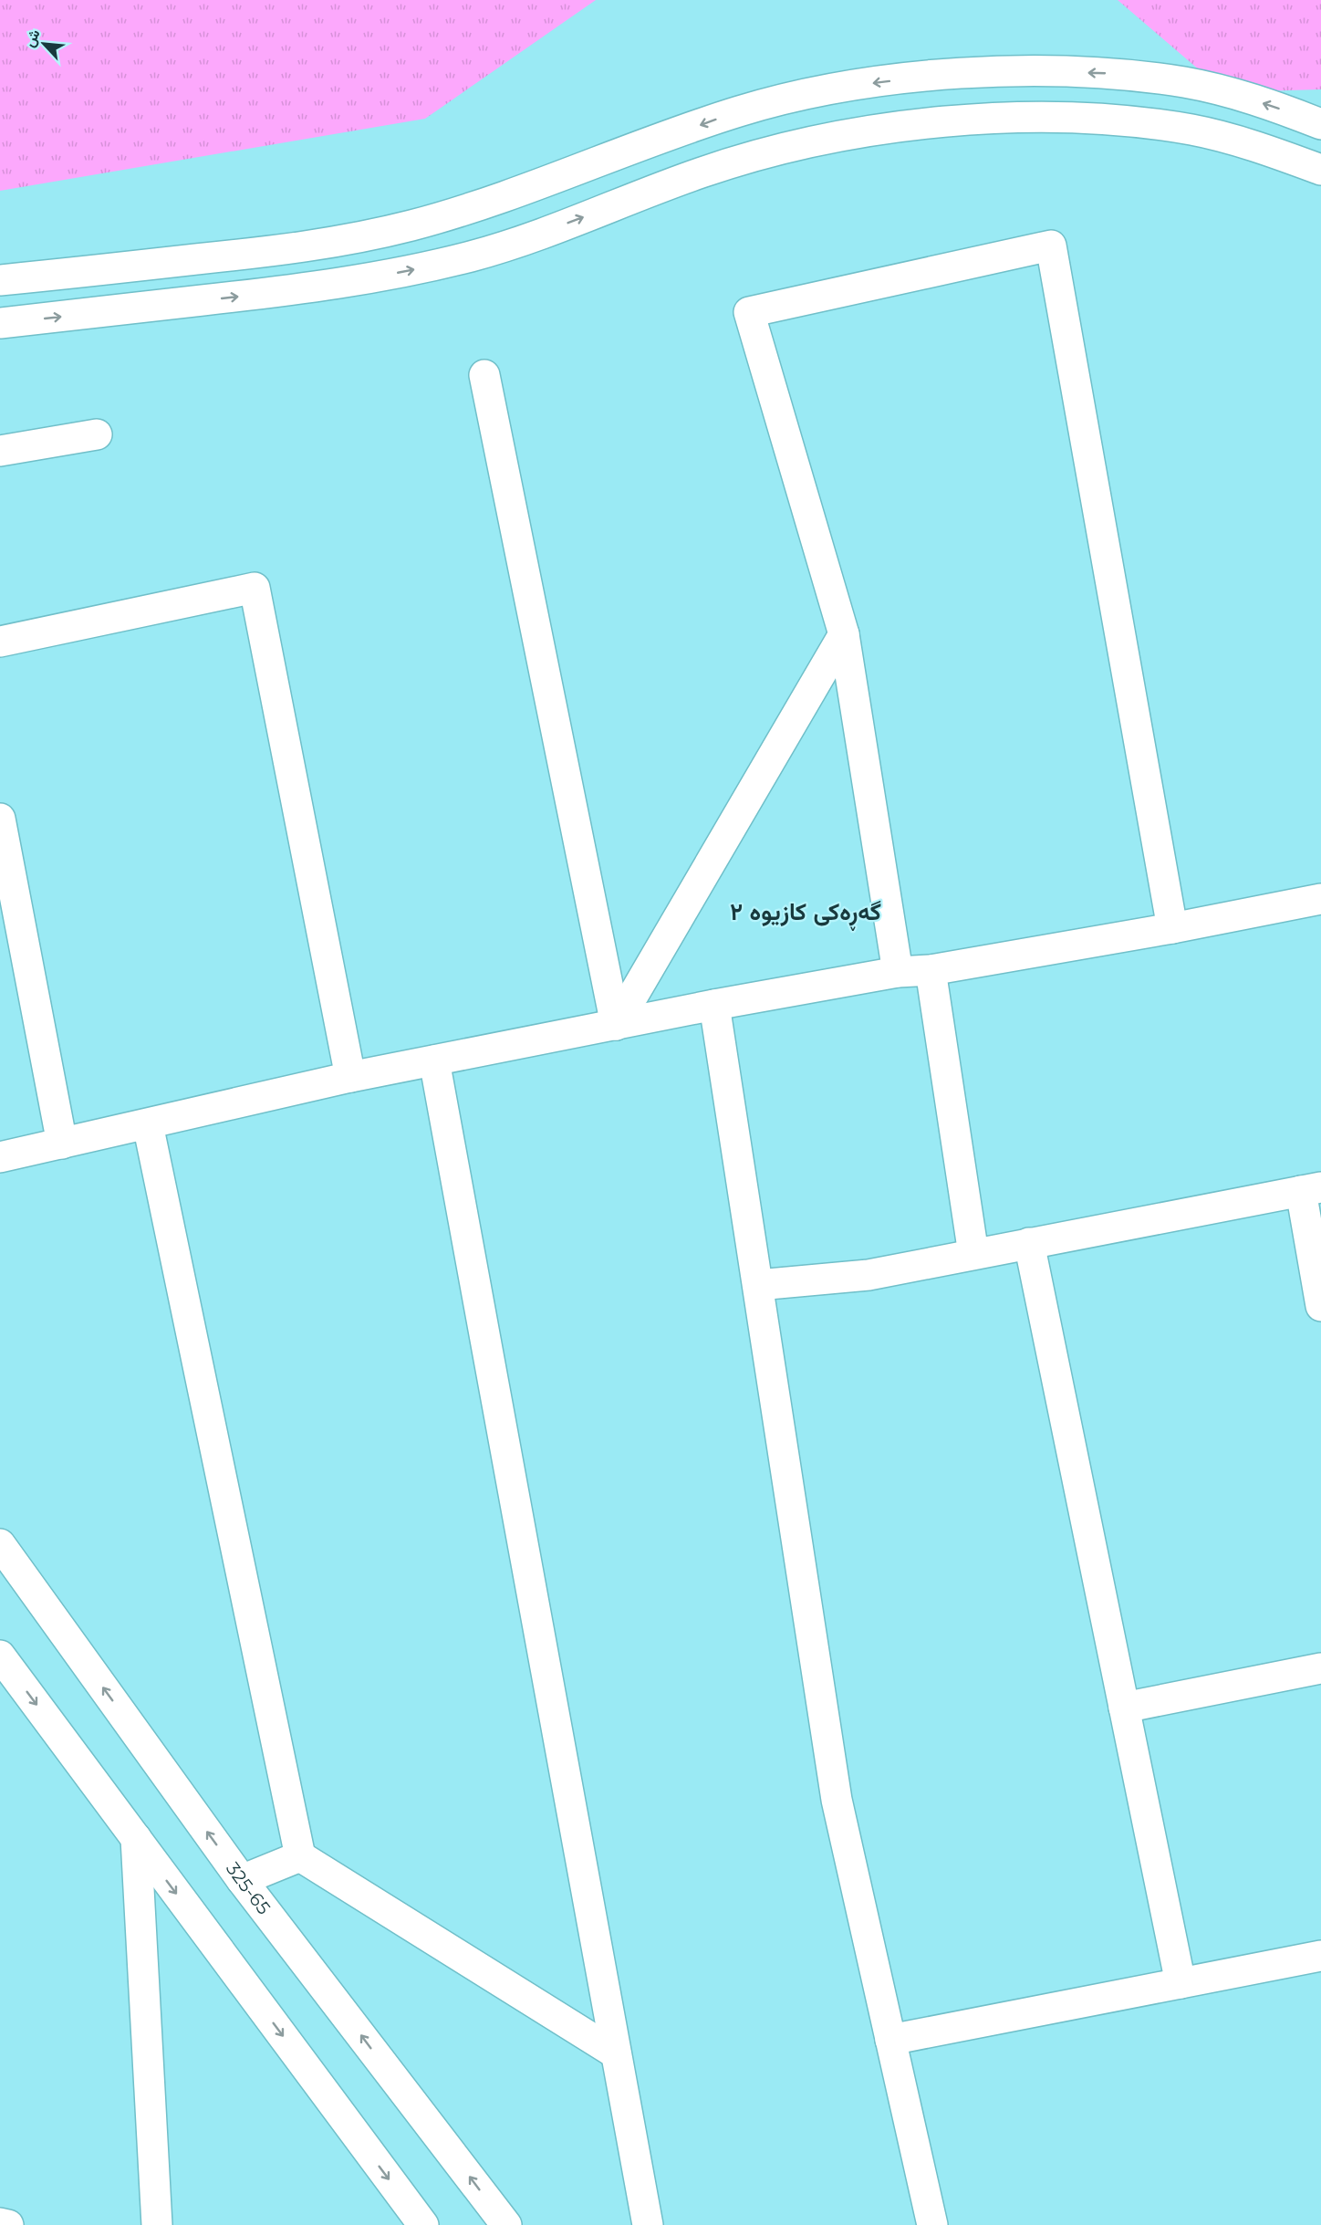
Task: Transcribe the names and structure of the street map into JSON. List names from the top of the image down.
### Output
{
  "streets": {
    "street": ["325-65"]
  },
  "districts": ["گەڕەکی کازیوە ٢"],
  "north": "top left"
}
